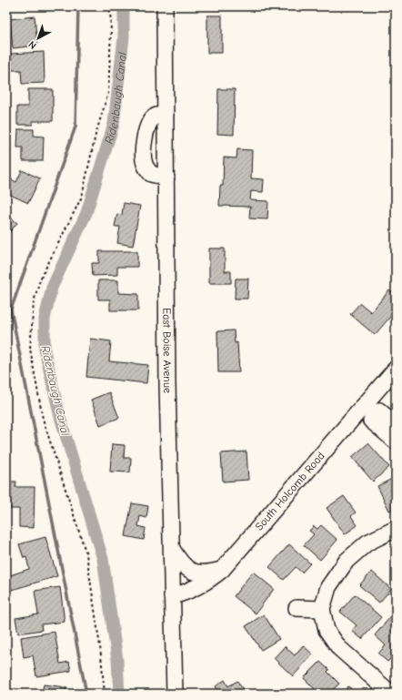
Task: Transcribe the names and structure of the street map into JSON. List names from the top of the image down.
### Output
{
  "streets": {
    "street": ["East Boise Avenue", "South Holcomb Road"]
  },
  "crossings": [
    ["East Boise Avenue", "South Holcomb Road"]
  ],
  "water": ["Ridenbaugh Canal"],
  "north": "bottom left"
}
